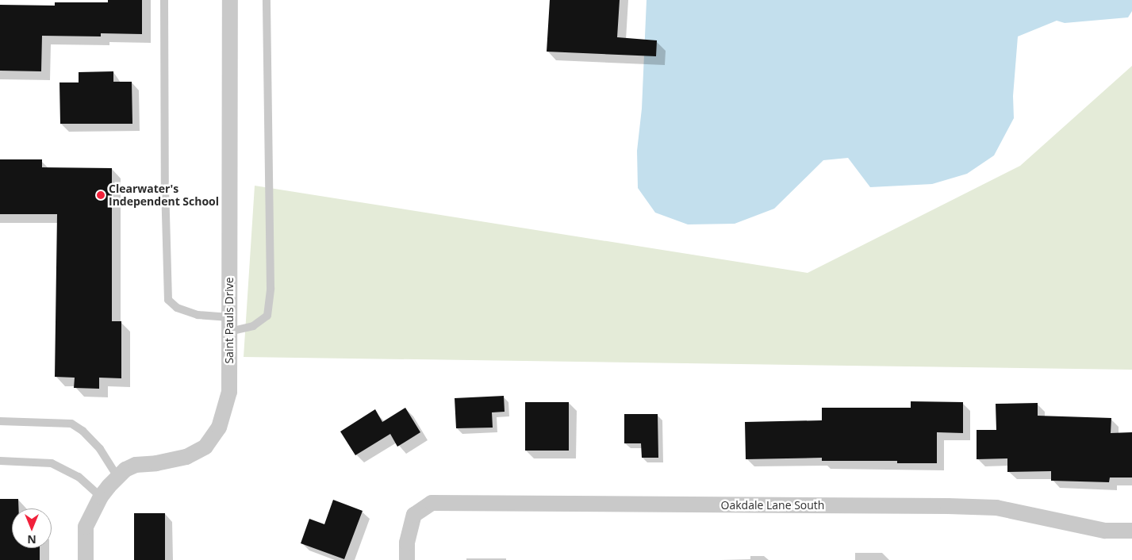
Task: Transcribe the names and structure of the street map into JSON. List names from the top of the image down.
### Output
{
  "streets": {
    "street": ["Saint Pauls Drive", "Oakdale Lane South"]
  },
  "places": ["Clearwater's Independent School"],
  "north": "bottom"
}
